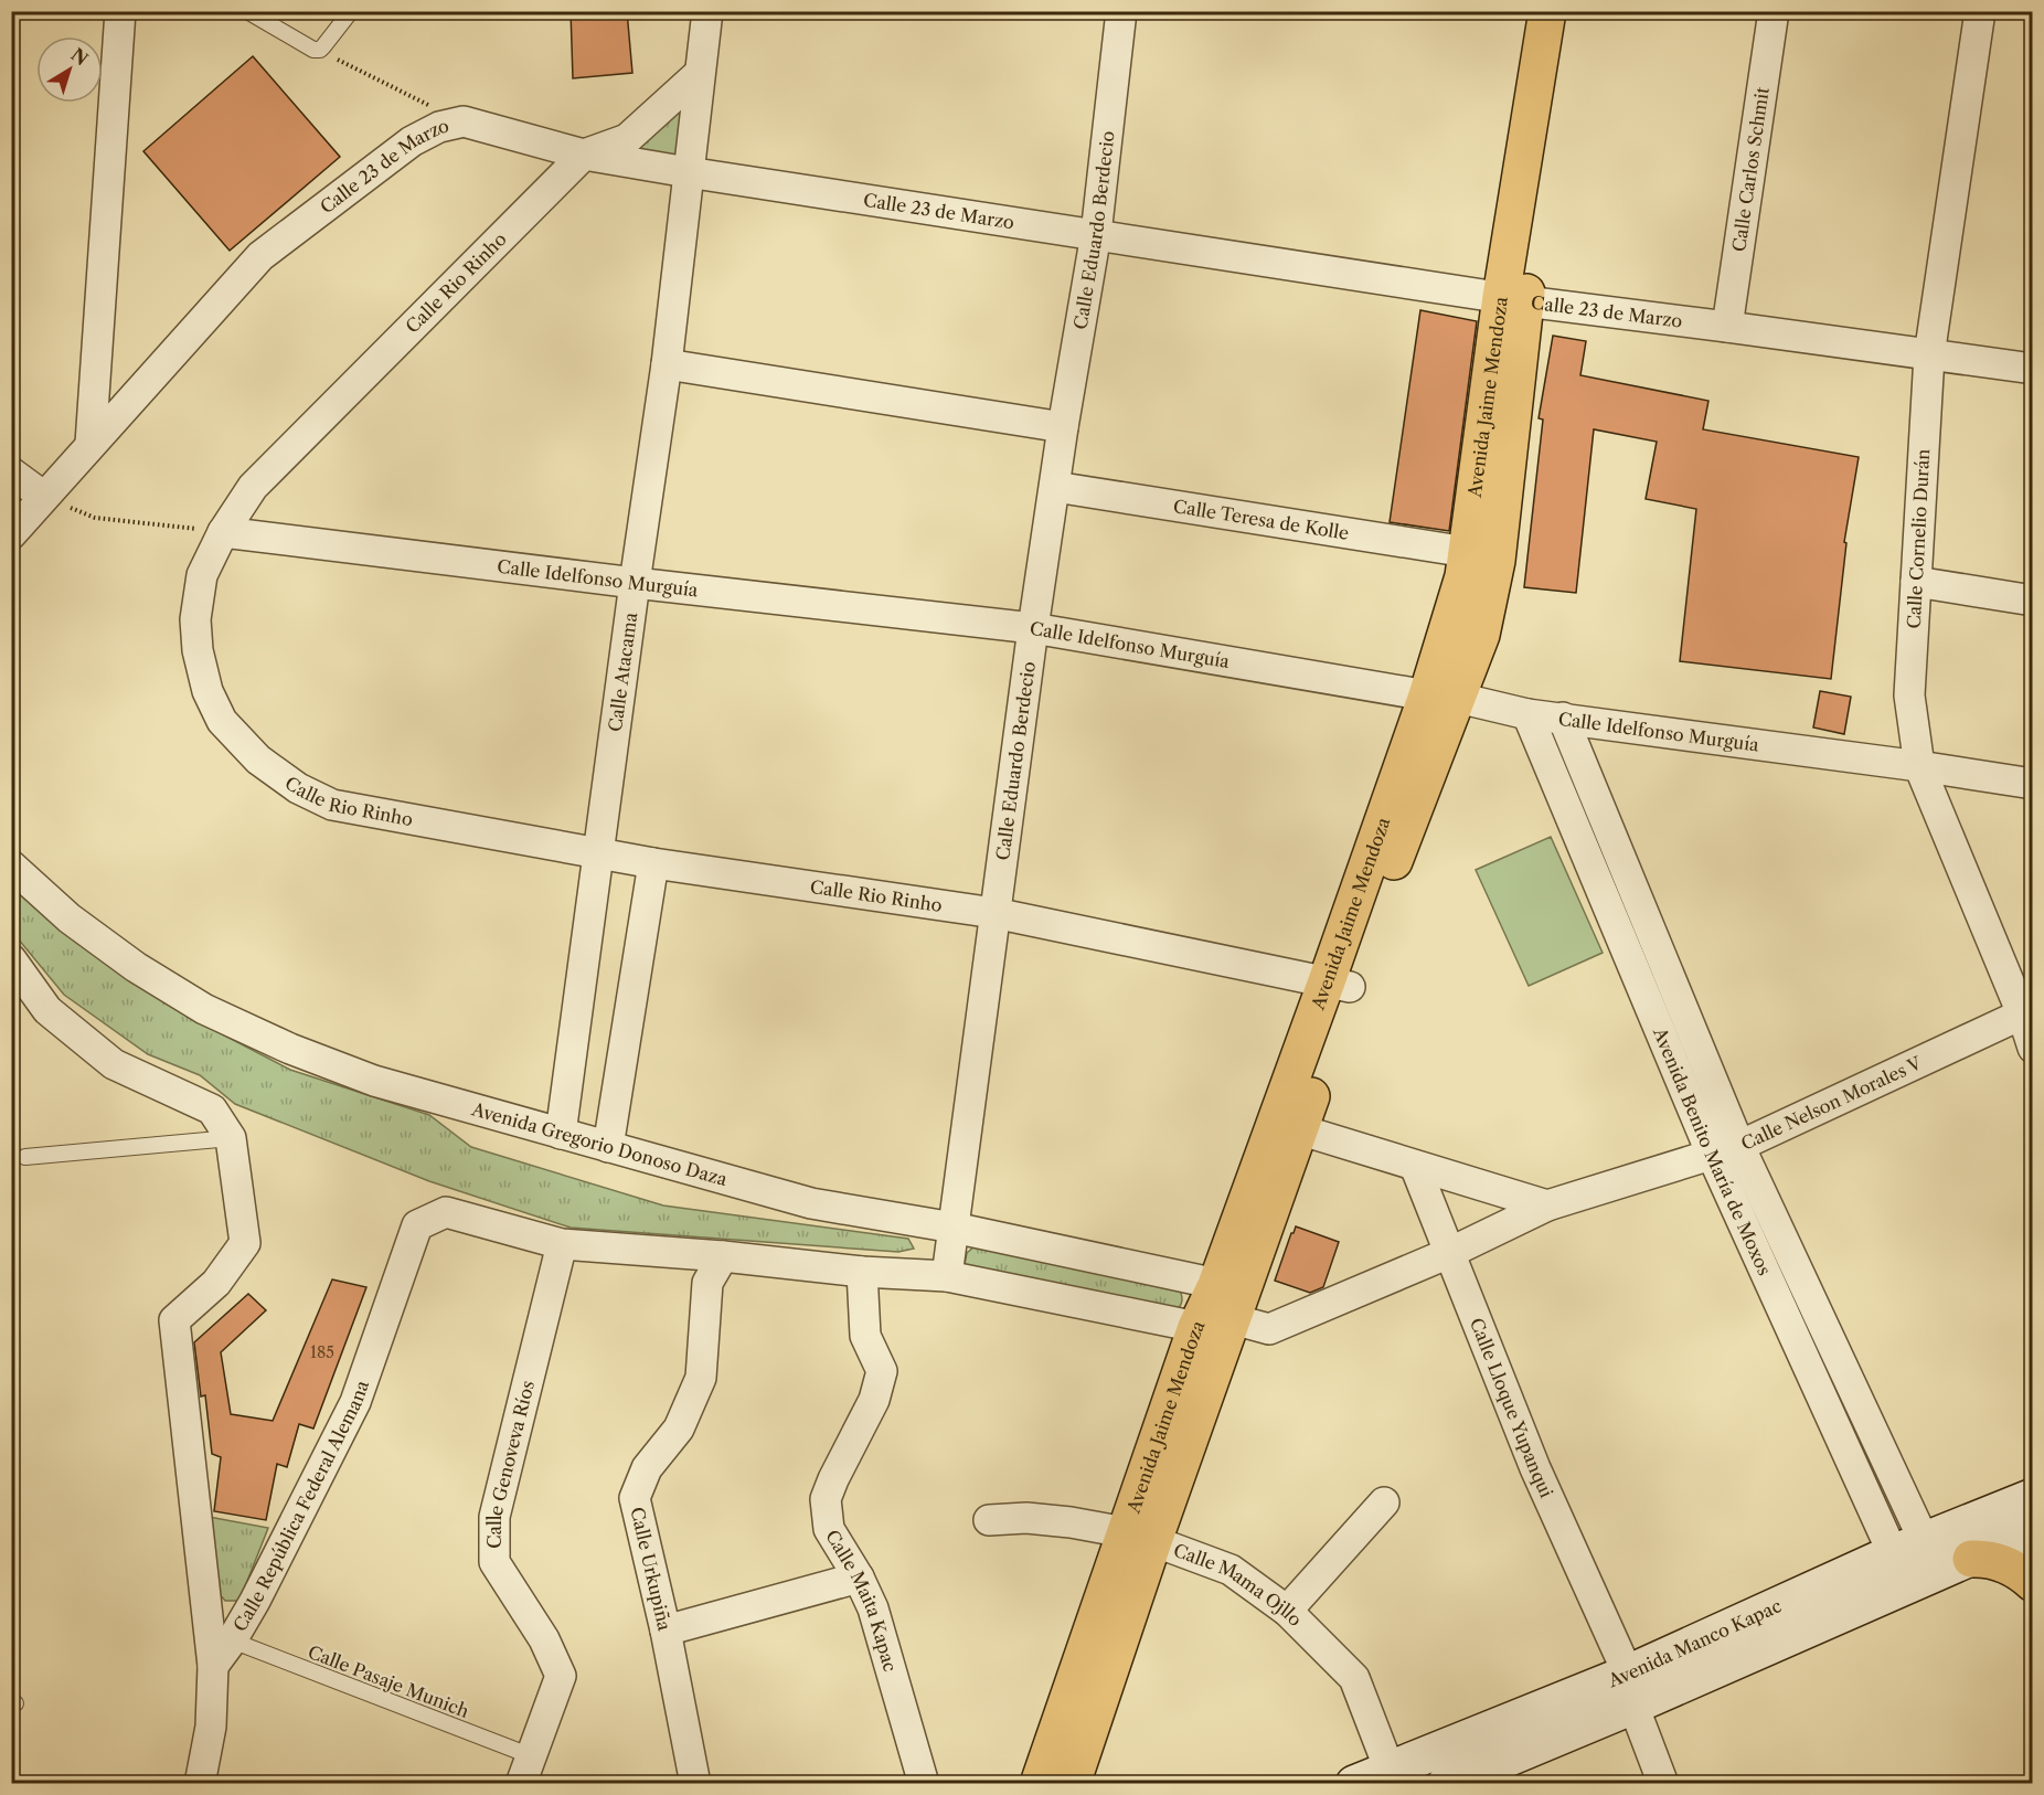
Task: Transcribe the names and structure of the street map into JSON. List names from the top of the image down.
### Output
{
  "streets": {
    "main road": ["Avenida Jaime Mendoza", "Avenida Manco Kapac"],
    "street": [
      "Calle 23 de Marzo",
      "Calle Carlos Schmit",
      "Calle Eduardo Berdecio",
      "Calle Rio Rinho",
      "Calle Teresa de Kolle",
      "Calle Cornelio Durán",
      "Calle Idelfonso Murguía",
      "Calle Atacama",
      "Calle Nelson Morales V",
      "Avenida Gregorio Donoso Daza",
      "Avenida Benito María de Moxos",
      "Calle Lloque Yupanqui",
      "Calle Genoveva Ríos",
      "Calle República Federal Alemana",
      "Calle Urkupiña",
      "Calle Mama Ojllo",
      "Calle Maita Kapac"
    ],
    "lane": ["Calle Pasaje Munich"]
  },
  "crossings": [
    ["Calle 23 de Marzo", "Calle Carlos Schmit"],
    ["Calle 23 de Marzo", "Calle Eduardo Berdecio"],
    ["Calle 23 de Marzo", "Calle Rio Rinho"],
    ["Calle 23 de Marzo", "Avenida Jaime Mendoza"],
    ["Calle 23 de Marzo", "Calle Cornelio Durán"],
    ["Calle 23 de Marzo", "Calle Atacama"],
    ["Calle Eduardo Berdecio", "Calle Rio Rinho"],
    ["Calle Eduardo Berdecio", "Calle Teresa de Kolle"],
    ["Calle Eduardo Berdecio", "Calle Idelfonso Murguía"],
    ["Calle Eduardo Berdecio", "Avenida Gregorio Donoso Daza"],
    ["Calle Rio Rinho", "Avenida Jaime Mendoza"],
    ["Calle Rio Rinho", "Calle Idelfonso Murguía"],
    ["Calle Rio Rinho", "Calle Atacama"],
    ["Avenida Jaime Mendoza", "Calle Teresa de Kolle"],
    ["Avenida Jaime Mendoza", "Calle Idelfonso Murguía"],
    ["Avenida Jaime Mendoza", "Calle Nelson Morales V"],
    ["Avenida Jaime Mendoza", "Avenida Gregorio Donoso Daza"],
    ["Avenida Jaime Mendoza", "Calle Mama Ojllo"],
    ["Calle Cornelio Durán", "Calle Idelfonso Murguía"],
    ["Calle Cornelio Durán", "Calle Nelson Morales V"],
    ["Calle Idelfonso Murguía", "Calle Atacama"],
    ["Calle Idelfonso Murguía", "Avenida Benito María de Moxos"],
    ["Calle Atacama", "Avenida Gregorio Donoso Daza"],
    ["Calle Nelson Morales V", "Avenida Gregorio Donoso Daza"],
    ["Calle Nelson Morales V", "Avenida Benito María de Moxos"],
    ["Calle Nelson Morales V", "Calle Lloque Yupanqui"],
    ["Avenida Benito María de Moxos", "Avenida Manco Kapac"],
    ["Calle Lloque Yupanqui", "Avenida Manco Kapac"],
    ["Calle Genoveva Ríos", "Calle República Federal Alemana"],
    ["Calle Genoveva Ríos", "Calle Pasaje Munich"],
    ["Calle República Federal Alemana", "Calle Pasaje Munich"],
    ["Calle Mama Ojllo", "Avenida Manco Kapac"]
  ],
  "house_numbers": ["185"],
  "north": "top right"
}
